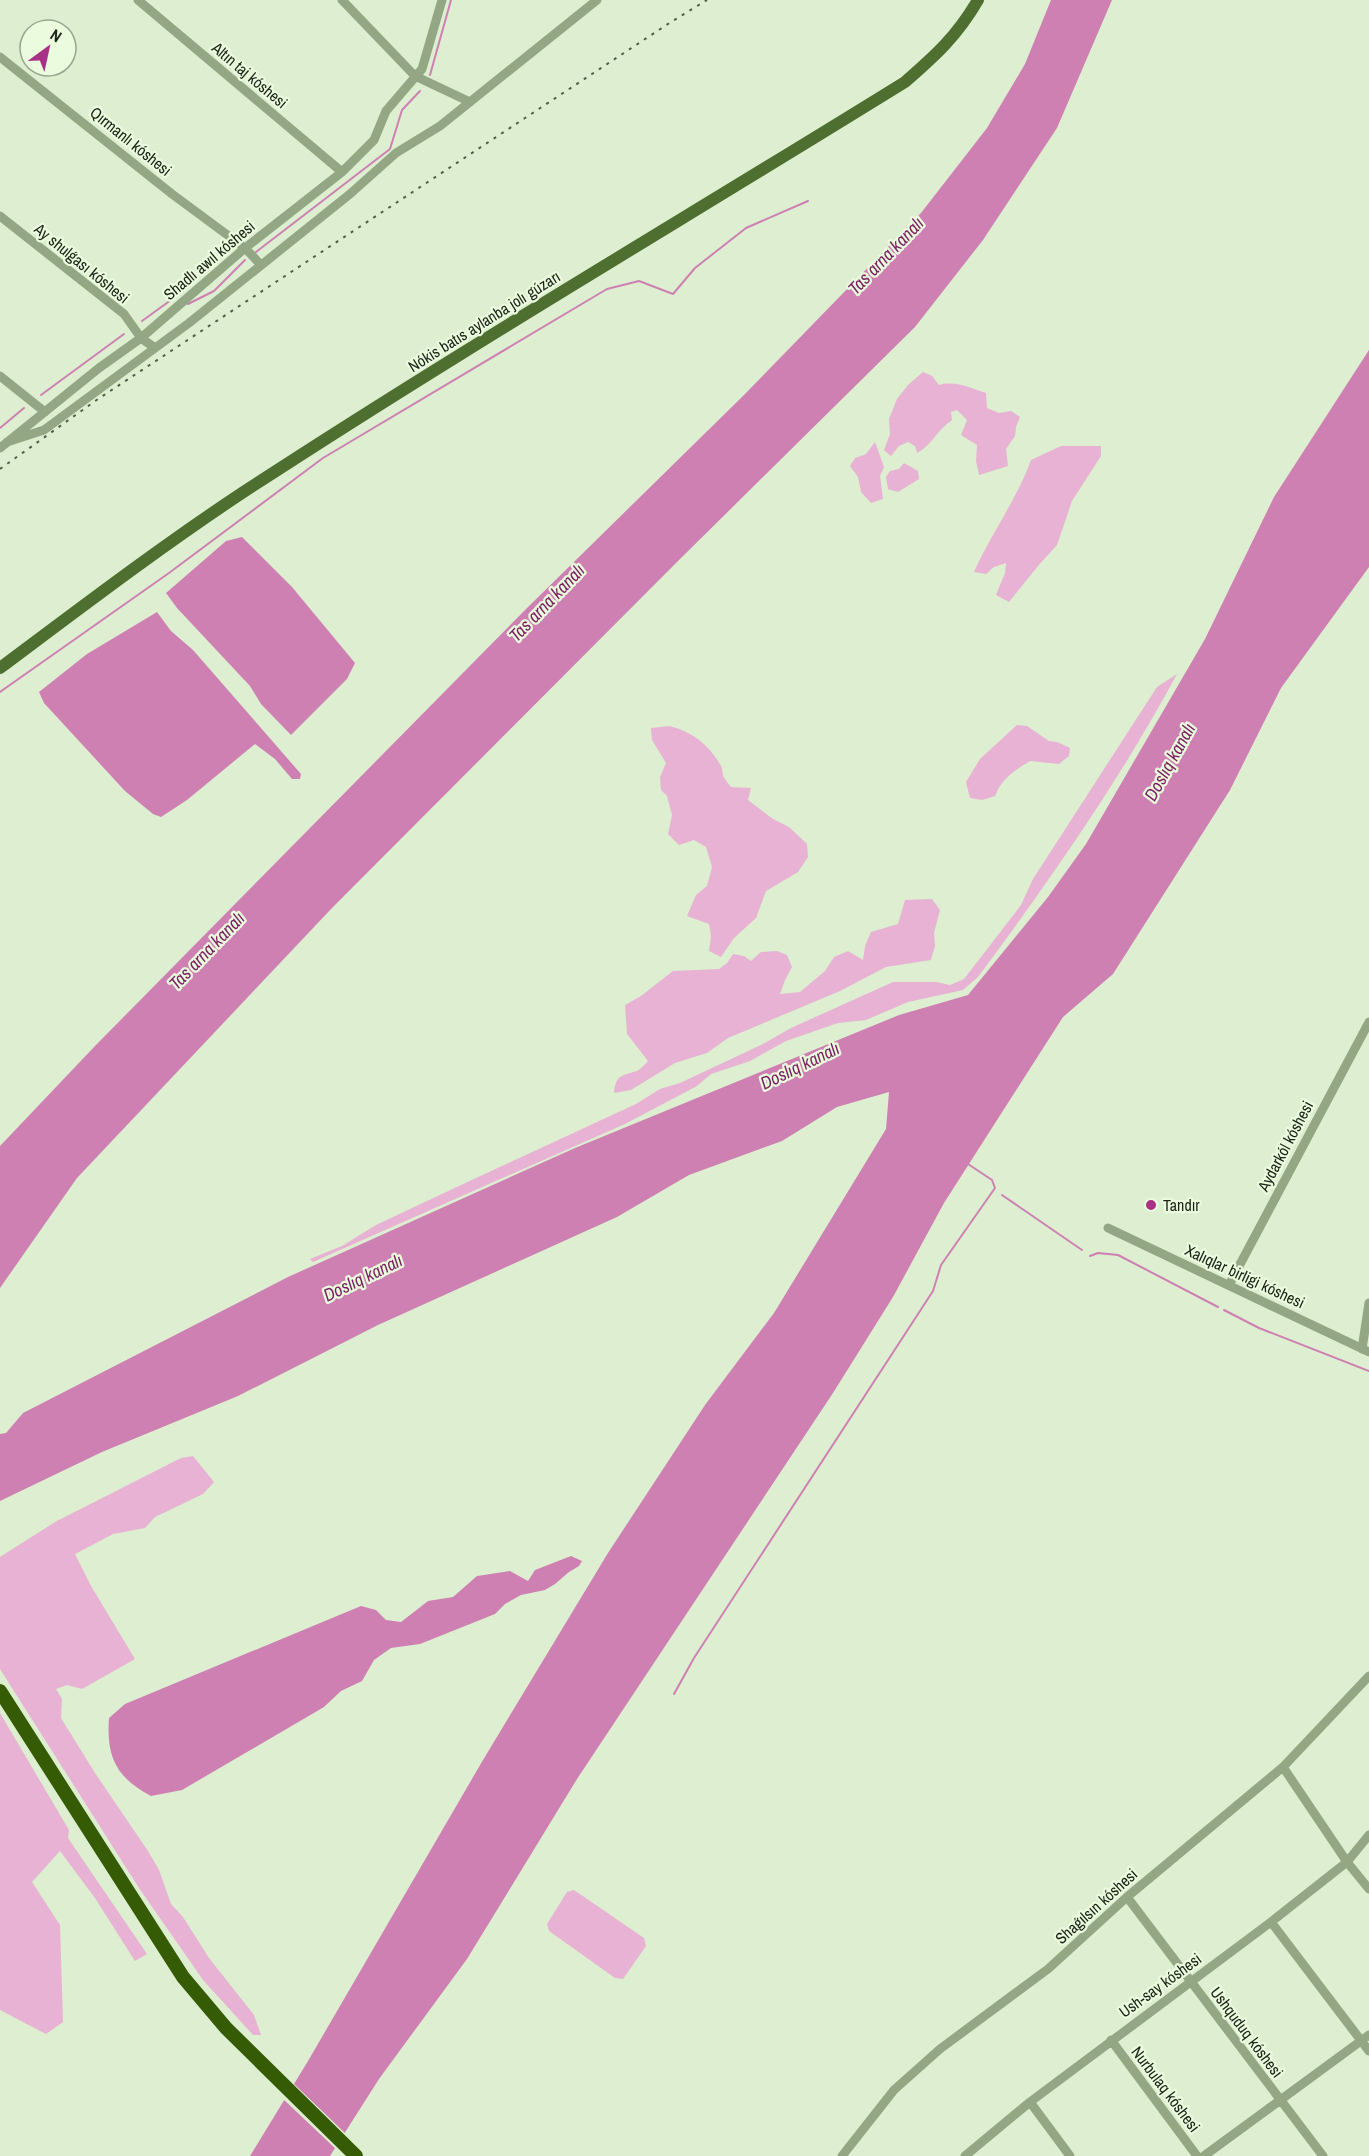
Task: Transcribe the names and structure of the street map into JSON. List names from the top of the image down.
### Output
{
  "streets": {
    "main road": ["Nókis batıs aylanba jolı gúzarı"],
    "street": [
      "Altın taj kóshesi",
      "Qırmanlı kóshesi",
      "Shadlı awıl kóshesi",
      "Ay shulǵası kóshesi",
      "Aydarkól kóshesi",
      "Xalıqlar birligi kóshesi",
      "Shaǵılsın kóshesi",
      "Ush-say kóshesi",
      "Ushquduq kóshesi",
      "Nurbulaq kóshesi"
    ]
  },
  "crossings": [
    ["Altın taj kóshesi", "Shadlı awıl kóshesi"],
    ["Qırmanlı kóshesi", "Shadlı awıl kóshesi"],
    ["Shadlı awıl kóshesi", "Ay shulǵası kóshesi"],
    ["Aydarkól kóshesi", "Xalıqlar birligi kóshesi"],
    ["Shaǵılsın kóshesi", "Ushquduq kóshesi"],
    ["Ush-say kóshesi", "Ushquduq kóshesi"],
    ["Ush-say kóshesi", "Nurbulaq kóshesi"]
  ],
  "water": ["Tas arna kanalı", "Doslıq kanalı"],
  "places": ["Tandır"],
  "north": "top right"
}
